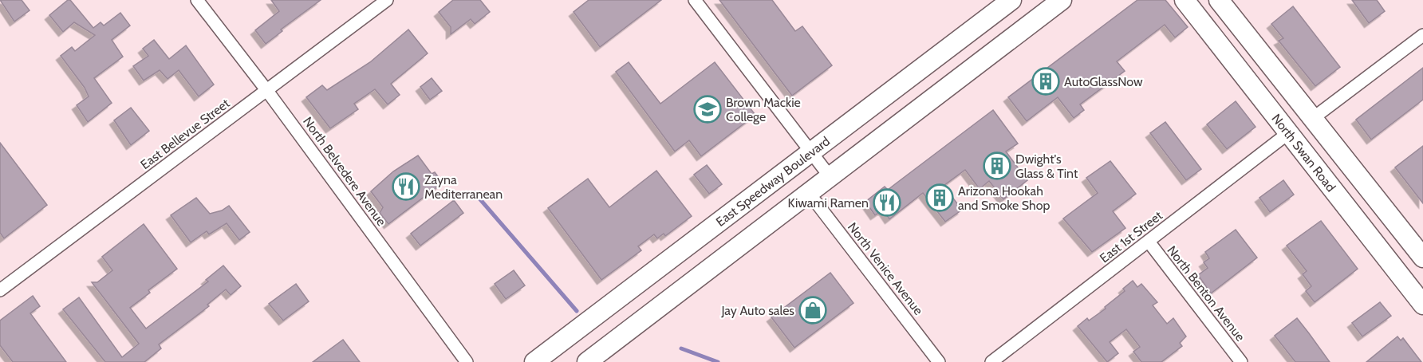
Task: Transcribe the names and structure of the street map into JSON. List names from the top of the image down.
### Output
{
  "streets": {
    "main road": ["North Swan Road", "East Speedway Boulevard"],
    "street": [
      "East Bellevue Street",
      "North Belvedere Avenue",
      "East 1st Street",
      "North Venice Avenue",
      "North Benton Avenue"
    ]
  },
  "crossings": [
    ["East Bellevue Street", "North Belvedere Avenue"],
    ["North Swan Road", "East 1st Street"],
    ["East 1st Street", "North Benton Avenue"]
  ],
  "places": {
    "building": ["AutoGlassNow", "Dwight's Glass & Tint", "Arizona Hookah and Smoke Shop"],
    "school or university": ["Brown Mackie College"],
    "restaurant": ["Zayna Mediterranean", "Kiwami Ramen"],
    "shop": ["Jay Auto sales"]
  }
}
